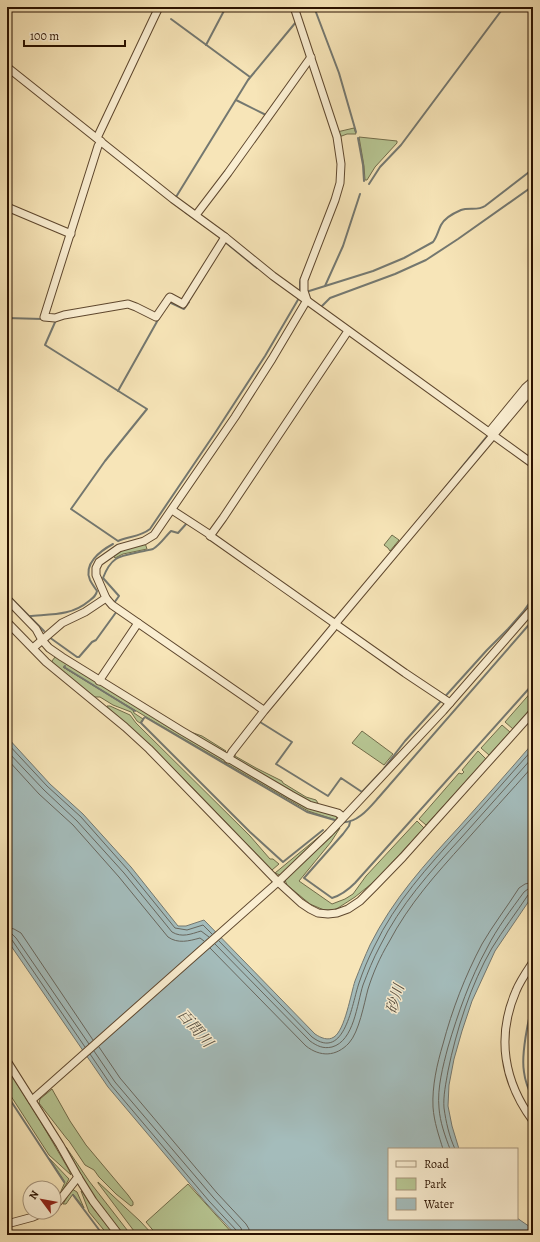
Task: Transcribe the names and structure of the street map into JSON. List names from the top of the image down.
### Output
{
  "water": ["砂川", "百間川"],
  "legend": ["Road", "Park", "Water"],
  "scale_bar": "100 m",
  "north": "top left"
}
